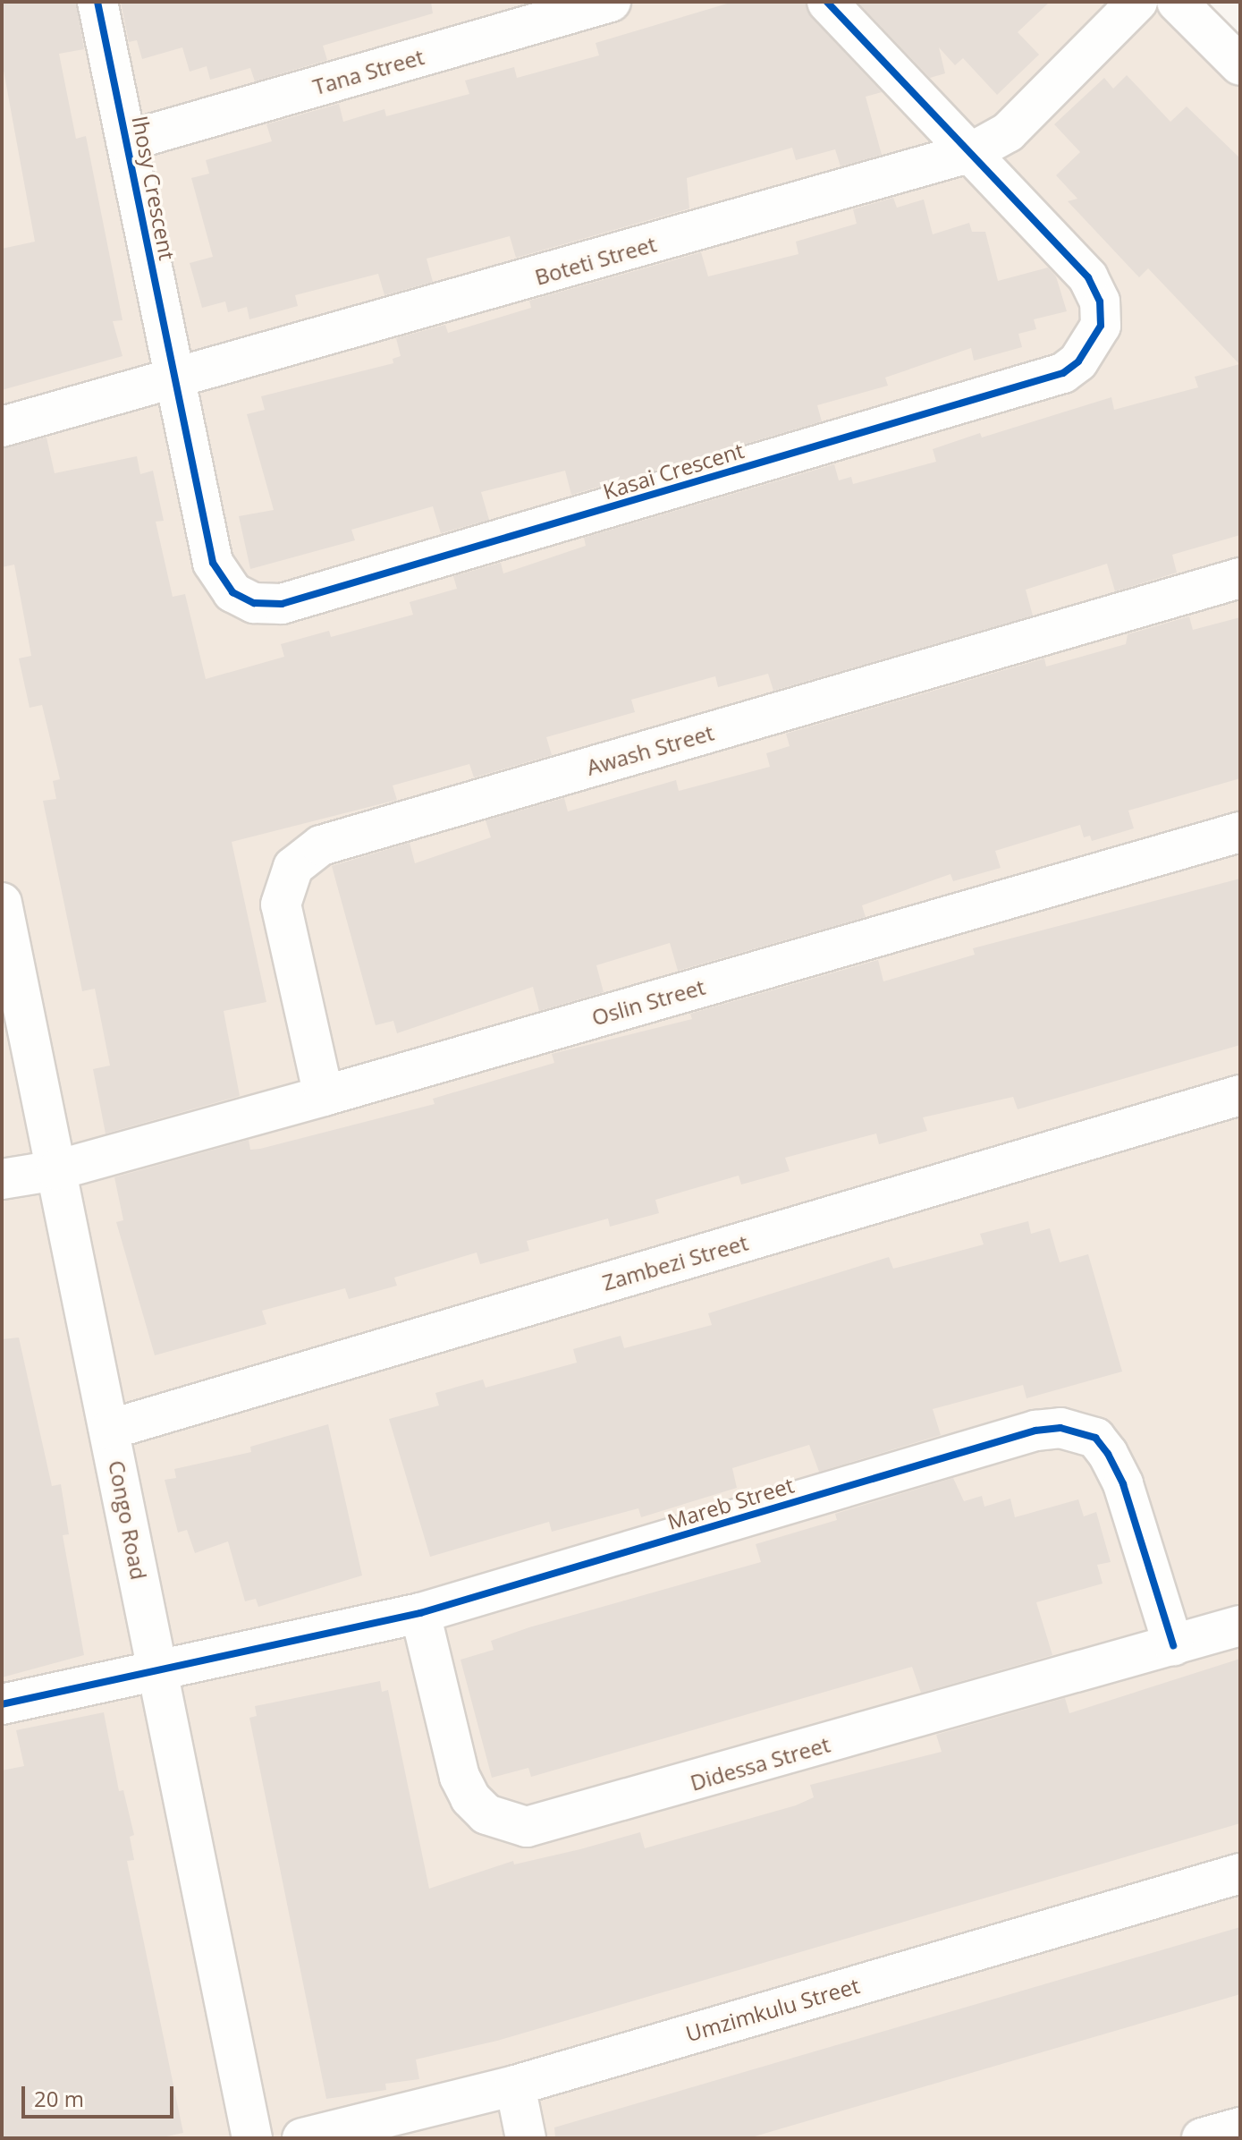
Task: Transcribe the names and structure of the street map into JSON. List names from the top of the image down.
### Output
{
  "streets": {
    "street": [
      "Tana Street",
      "Ihosy Crescent",
      "Boteti Street",
      "Kasai Crescent",
      "Awash Street",
      "Oslin Street",
      "Zambezi Street",
      "Mareb Street",
      "Congo Road",
      "Didessa Street",
      "Umzimkulu Street"
    ]
  },
  "crossings": [
    ["Tana Street", "Ihosy Crescent"],
    ["Ihosy Crescent", "Boteti Street"],
    ["Ihosy Crescent", "Kasai Crescent"],
    ["Boteti Street", "Kasai Crescent"],
    ["Awash Street", "Oslin Street"],
    ["Oslin Street", "Congo Road"],
    ["Zambezi Street", "Congo Road"],
    ["Mareb Street", "Congo Road"],
    ["Mareb Street", "Didessa Street"]
  ],
  "scale_bar": "20 m"
}
